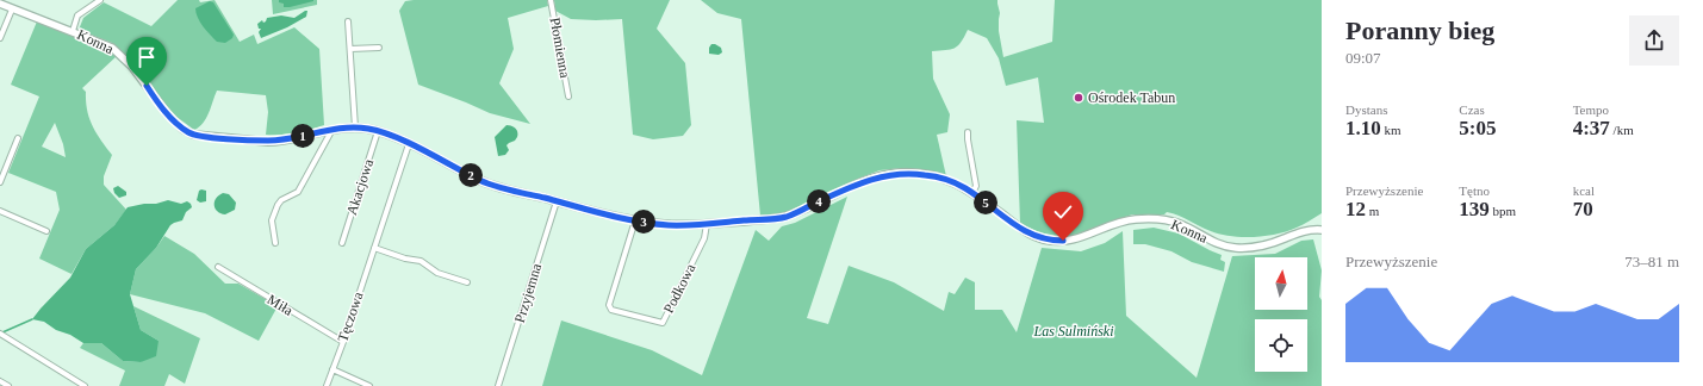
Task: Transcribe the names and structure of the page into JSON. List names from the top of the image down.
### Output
{
  "streets": {
    "street": [
      "Konna",
      "Płomienna",
      "Akacjowa",
      "Podkowa",
      "Przyjemna",
      "Miła",
      "Tęczowa"
    ]
  },
  "crossings": [
    ["Konna", "Akacjowa"],
    ["Konna", "Podkowa"],
    ["Konna", "Przyjemna"],
    ["Konna", "Tęczowa"],
    ["Miła", "Tęczowa"]
  ],
  "parks": ["Las Sulmiński"],
  "places": ["Ośrodek Tabun"],
  "north": "top",
  "page": {
    "heading": ["Poranny bieg", "09:07"],
    "stats": [
      ["Dystans", "1.10 km"],
      ["Czas", "5:05"],
      ["Tempo", "4:37 /km"],
      ["Przewyższenie", "12 m"],
      ["Tętno", "139 bpm"],
      ["kcal", "70"]
    ],
    "pins": [
      "1",
      "2",
      "4",
      "5",
      "3"
    ],
    "chart": ["Przewyższenie", "73–81 m"]
  }
}
